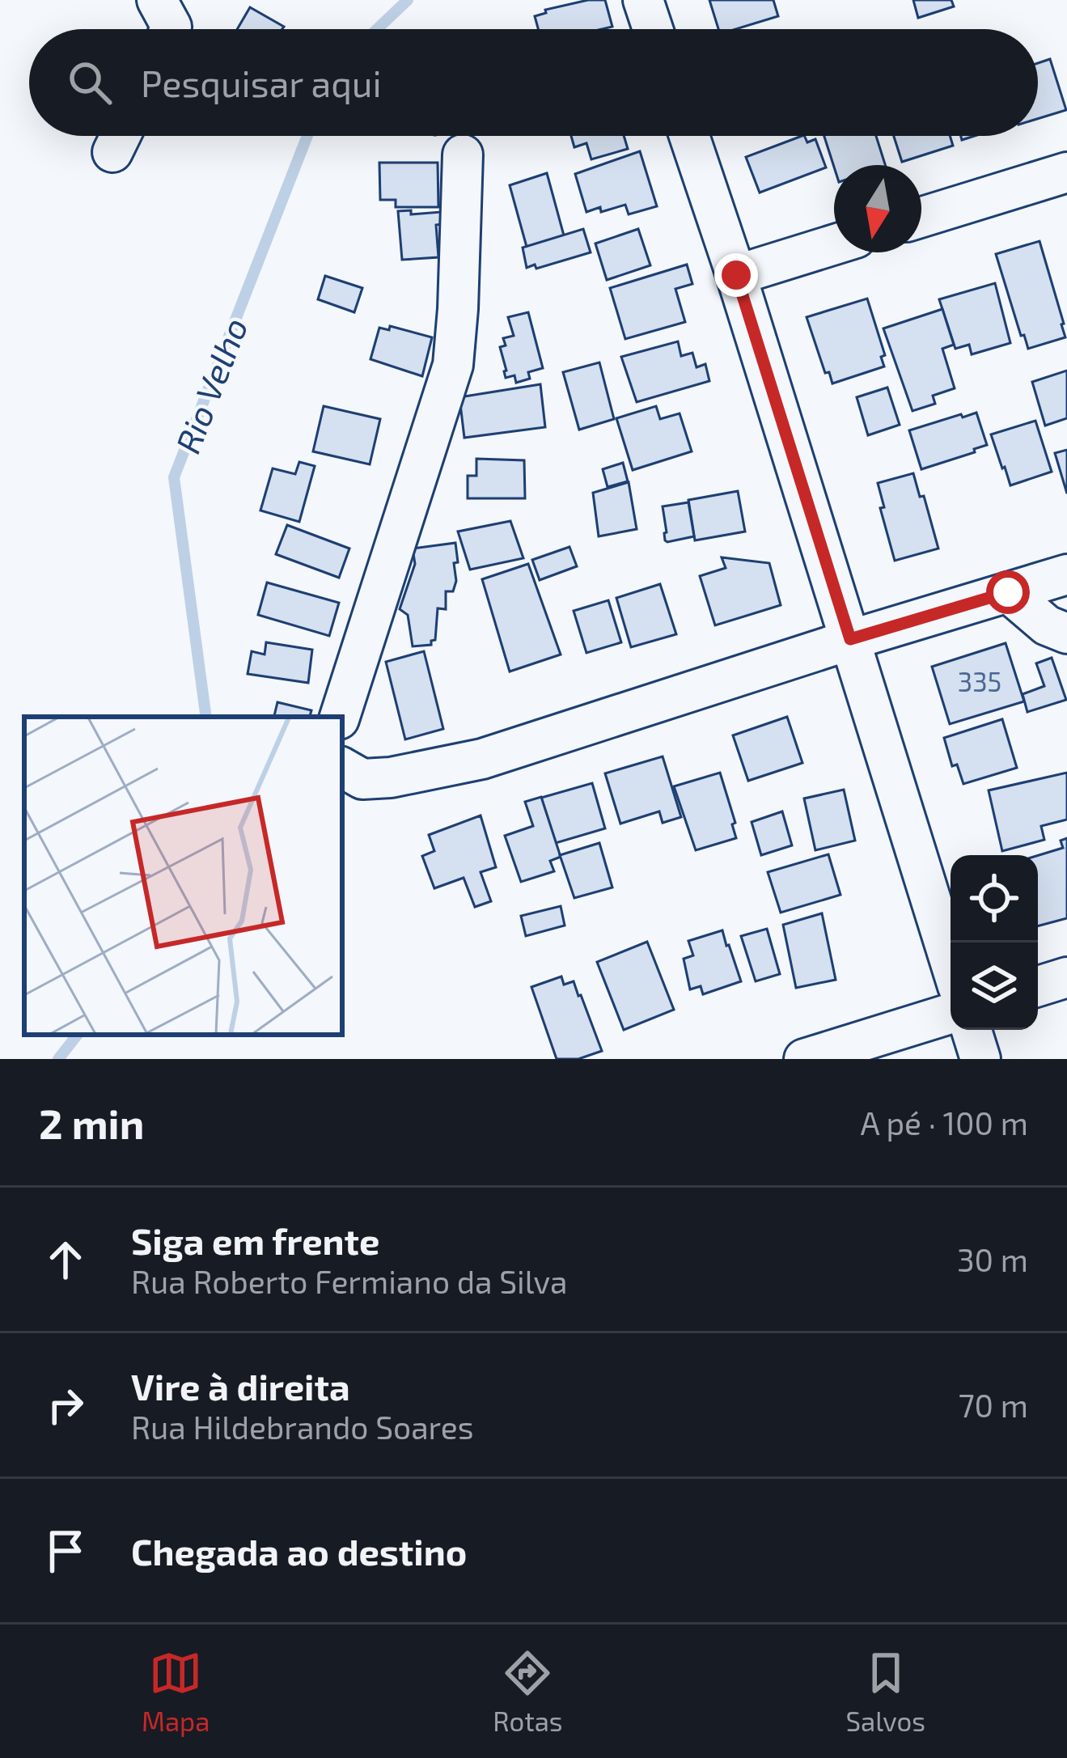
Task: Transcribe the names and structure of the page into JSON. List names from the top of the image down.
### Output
{
  "water": ["Rio Velho"],
  "house_numbers": ["335"],
  "north": "bottom",
  "page": {
    "search": "Pesquisar aqui",
    "heading": ["2 min", "A pé · 100 m"],
    "list": [
      ["Siga em frente", "Rua Roberto Fermiano da Silva", "30 m"],
      ["Vire à direita", "Rua Hildebrando Soares", "70 m"],
      "Chegada ao destino"
    ],
    "nav": ["Mapa", "Rotas", "Salvos"]
  }
}
